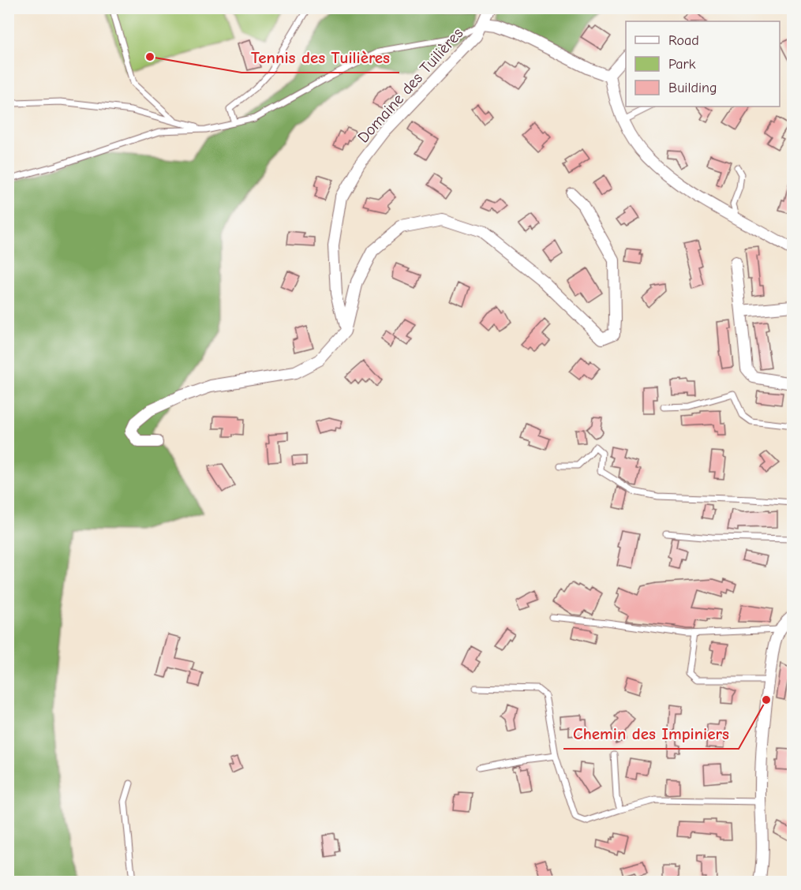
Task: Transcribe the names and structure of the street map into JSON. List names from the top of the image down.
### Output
{
  "streets": {
    "street": ["Domaine des Tuilières"]
  },
  "places": ["Tennis des Tuilières", "Chemin des Impiniers"],
  "legend": ["Road", "Park", "Building"]
}
